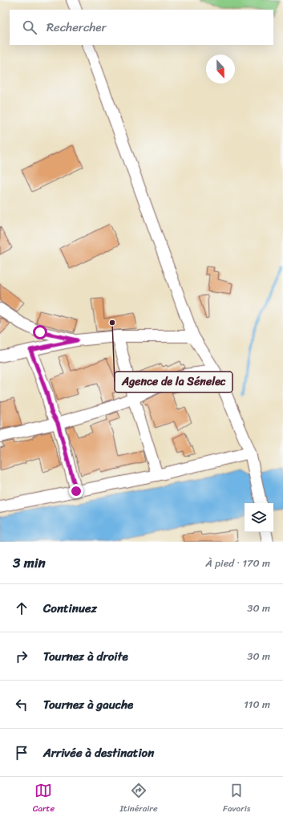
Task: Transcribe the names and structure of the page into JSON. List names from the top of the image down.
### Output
{
  "places": ["Agence de la Sénelec"],
  "north": "bottom",
  "page": {
    "search": "Rechercher",
    "heading": ["3 min", "À pied · 170 m"],
    "list": [
      ["Continuez", "30 m"],
      ["Tournez à droite", "30 m"],
      ["Tournez à gauche", "110 m"],
      "Arrivée à destination"
    ],
    "nav": ["Carte", "Itinéraire", "Favoris"]
  }
}
